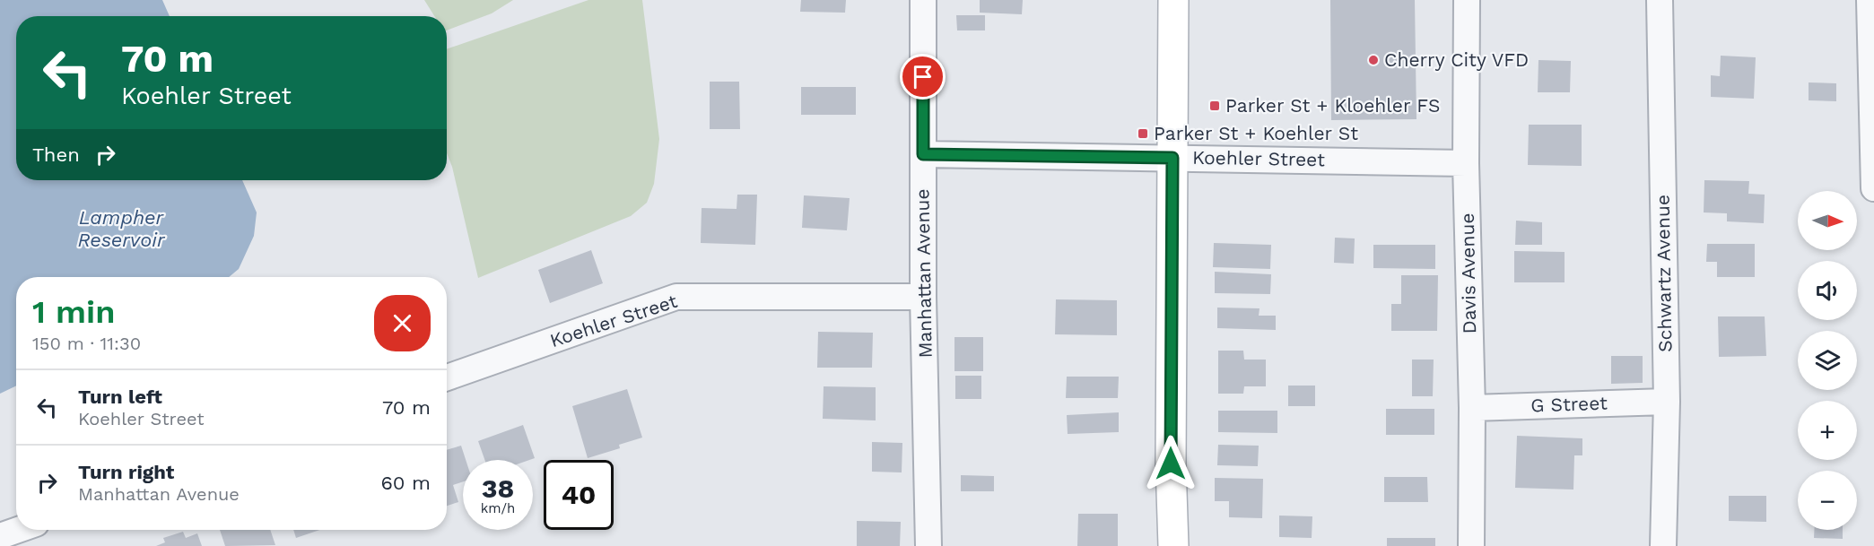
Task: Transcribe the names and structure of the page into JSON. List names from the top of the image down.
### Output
{
  "streets": {
    "street": [
      "Koehler Street",
      "Manhattan Avenue",
      "Davis Avenue",
      "Schwartz Avenue",
      "G Street"
    ]
  },
  "crossings": [
    ["Koehler Street", "Manhattan Avenue"],
    ["Koehler Street", "Davis Avenue"],
    ["Davis Avenue", "G Street"],
    ["Schwartz Avenue", "G Street"]
  ],
  "water": ["Lampher Reservoir"],
  "places": {
    "other": ["Cherry City VFD"],
    "transit": ["Parker St + Kloehler FS", "Parker St + Koehler St"]
  },
  "north": "right",
  "page": {
    "turn": ["70 m", "Koehler Street"],
    "then": "Then",
    "map_buttons": ["+", "−"],
    "heading": ["1 min", "150 m · 11:30"],
    "list": [
      {
        "name": "Turn left",
        "note": "Koehler Street",
        "value": "70 m"
      },
      {
        "name": "Turn right",
        "note": "Manhattan Avenue",
        "value": "60 m"
      }
    ],
    "speed": "38 km/h",
    "limit": "40"
  }
}
